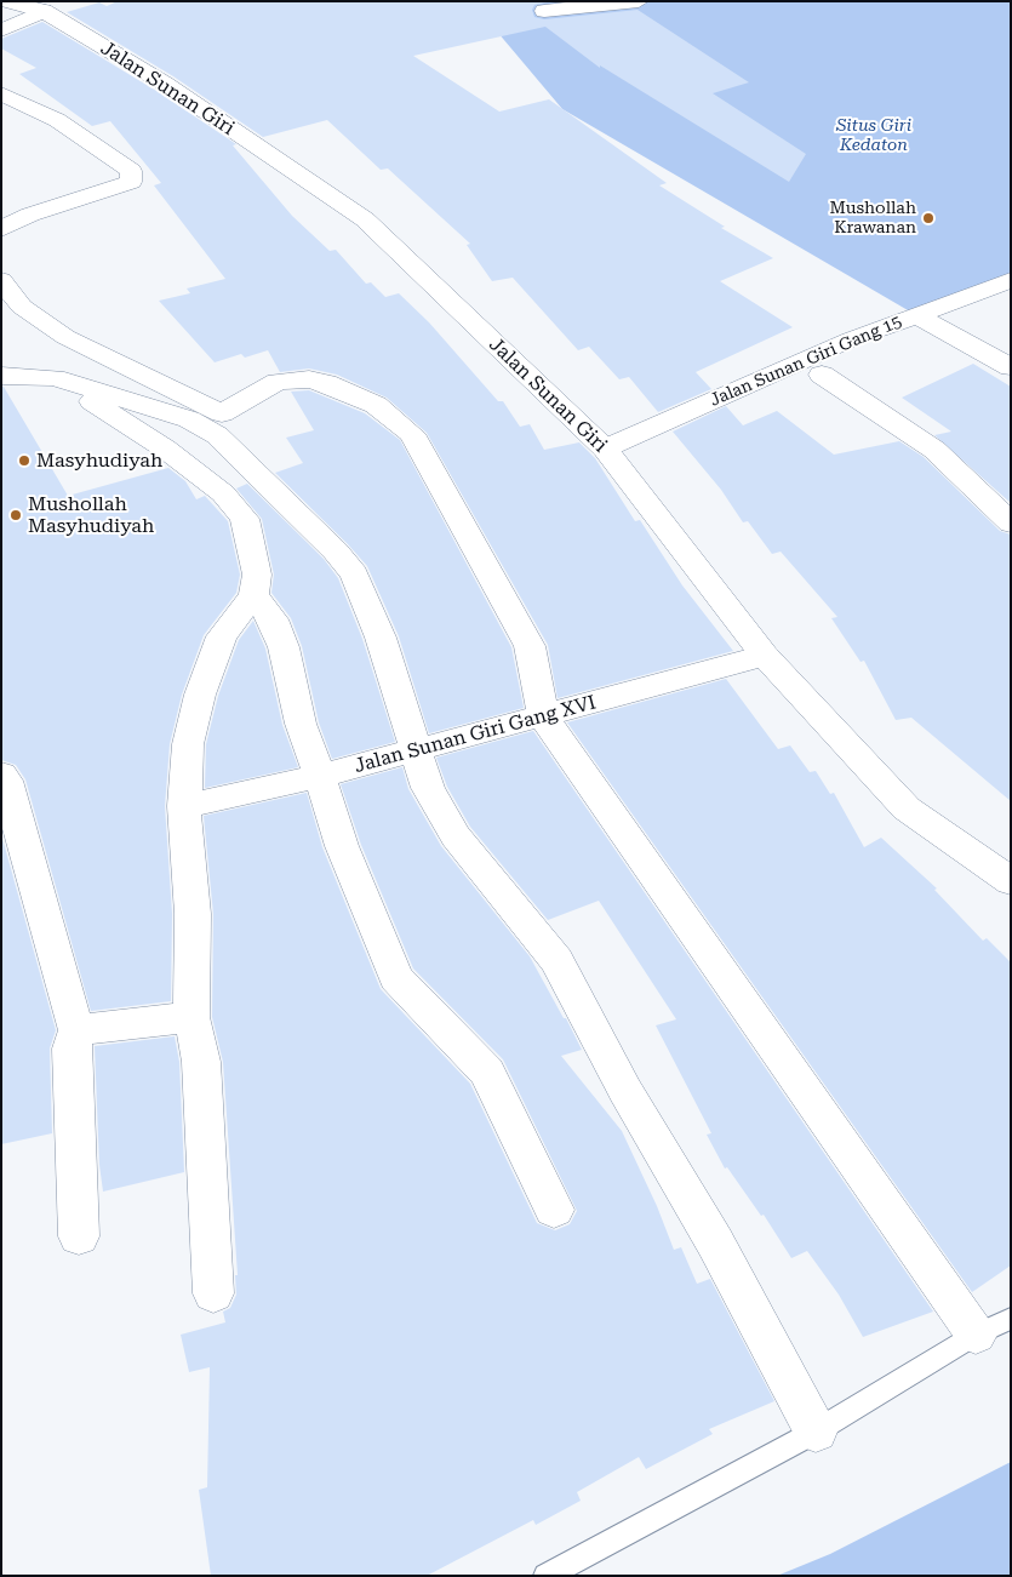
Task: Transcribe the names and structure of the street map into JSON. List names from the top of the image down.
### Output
{
  "streets": {
    "street": ["Jalan Sunan Giri", "Jalan Sunan Giri Gang 15", "Jalan Sunan Giri Gang XVI"]
  },
  "crossings": [
    ["Jalan Sunan Giri", "Jalan Sunan Giri Gang 15"],
    ["Jalan Sunan Giri", "Jalan Sunan Giri Gang XVI"]
  ],
  "parks": ["Situs Giri Kedaton"],
  "places": ["Mushollah Krawanan", "Masyhudiyah", "Mushollah Masyhudiyah"]
}
